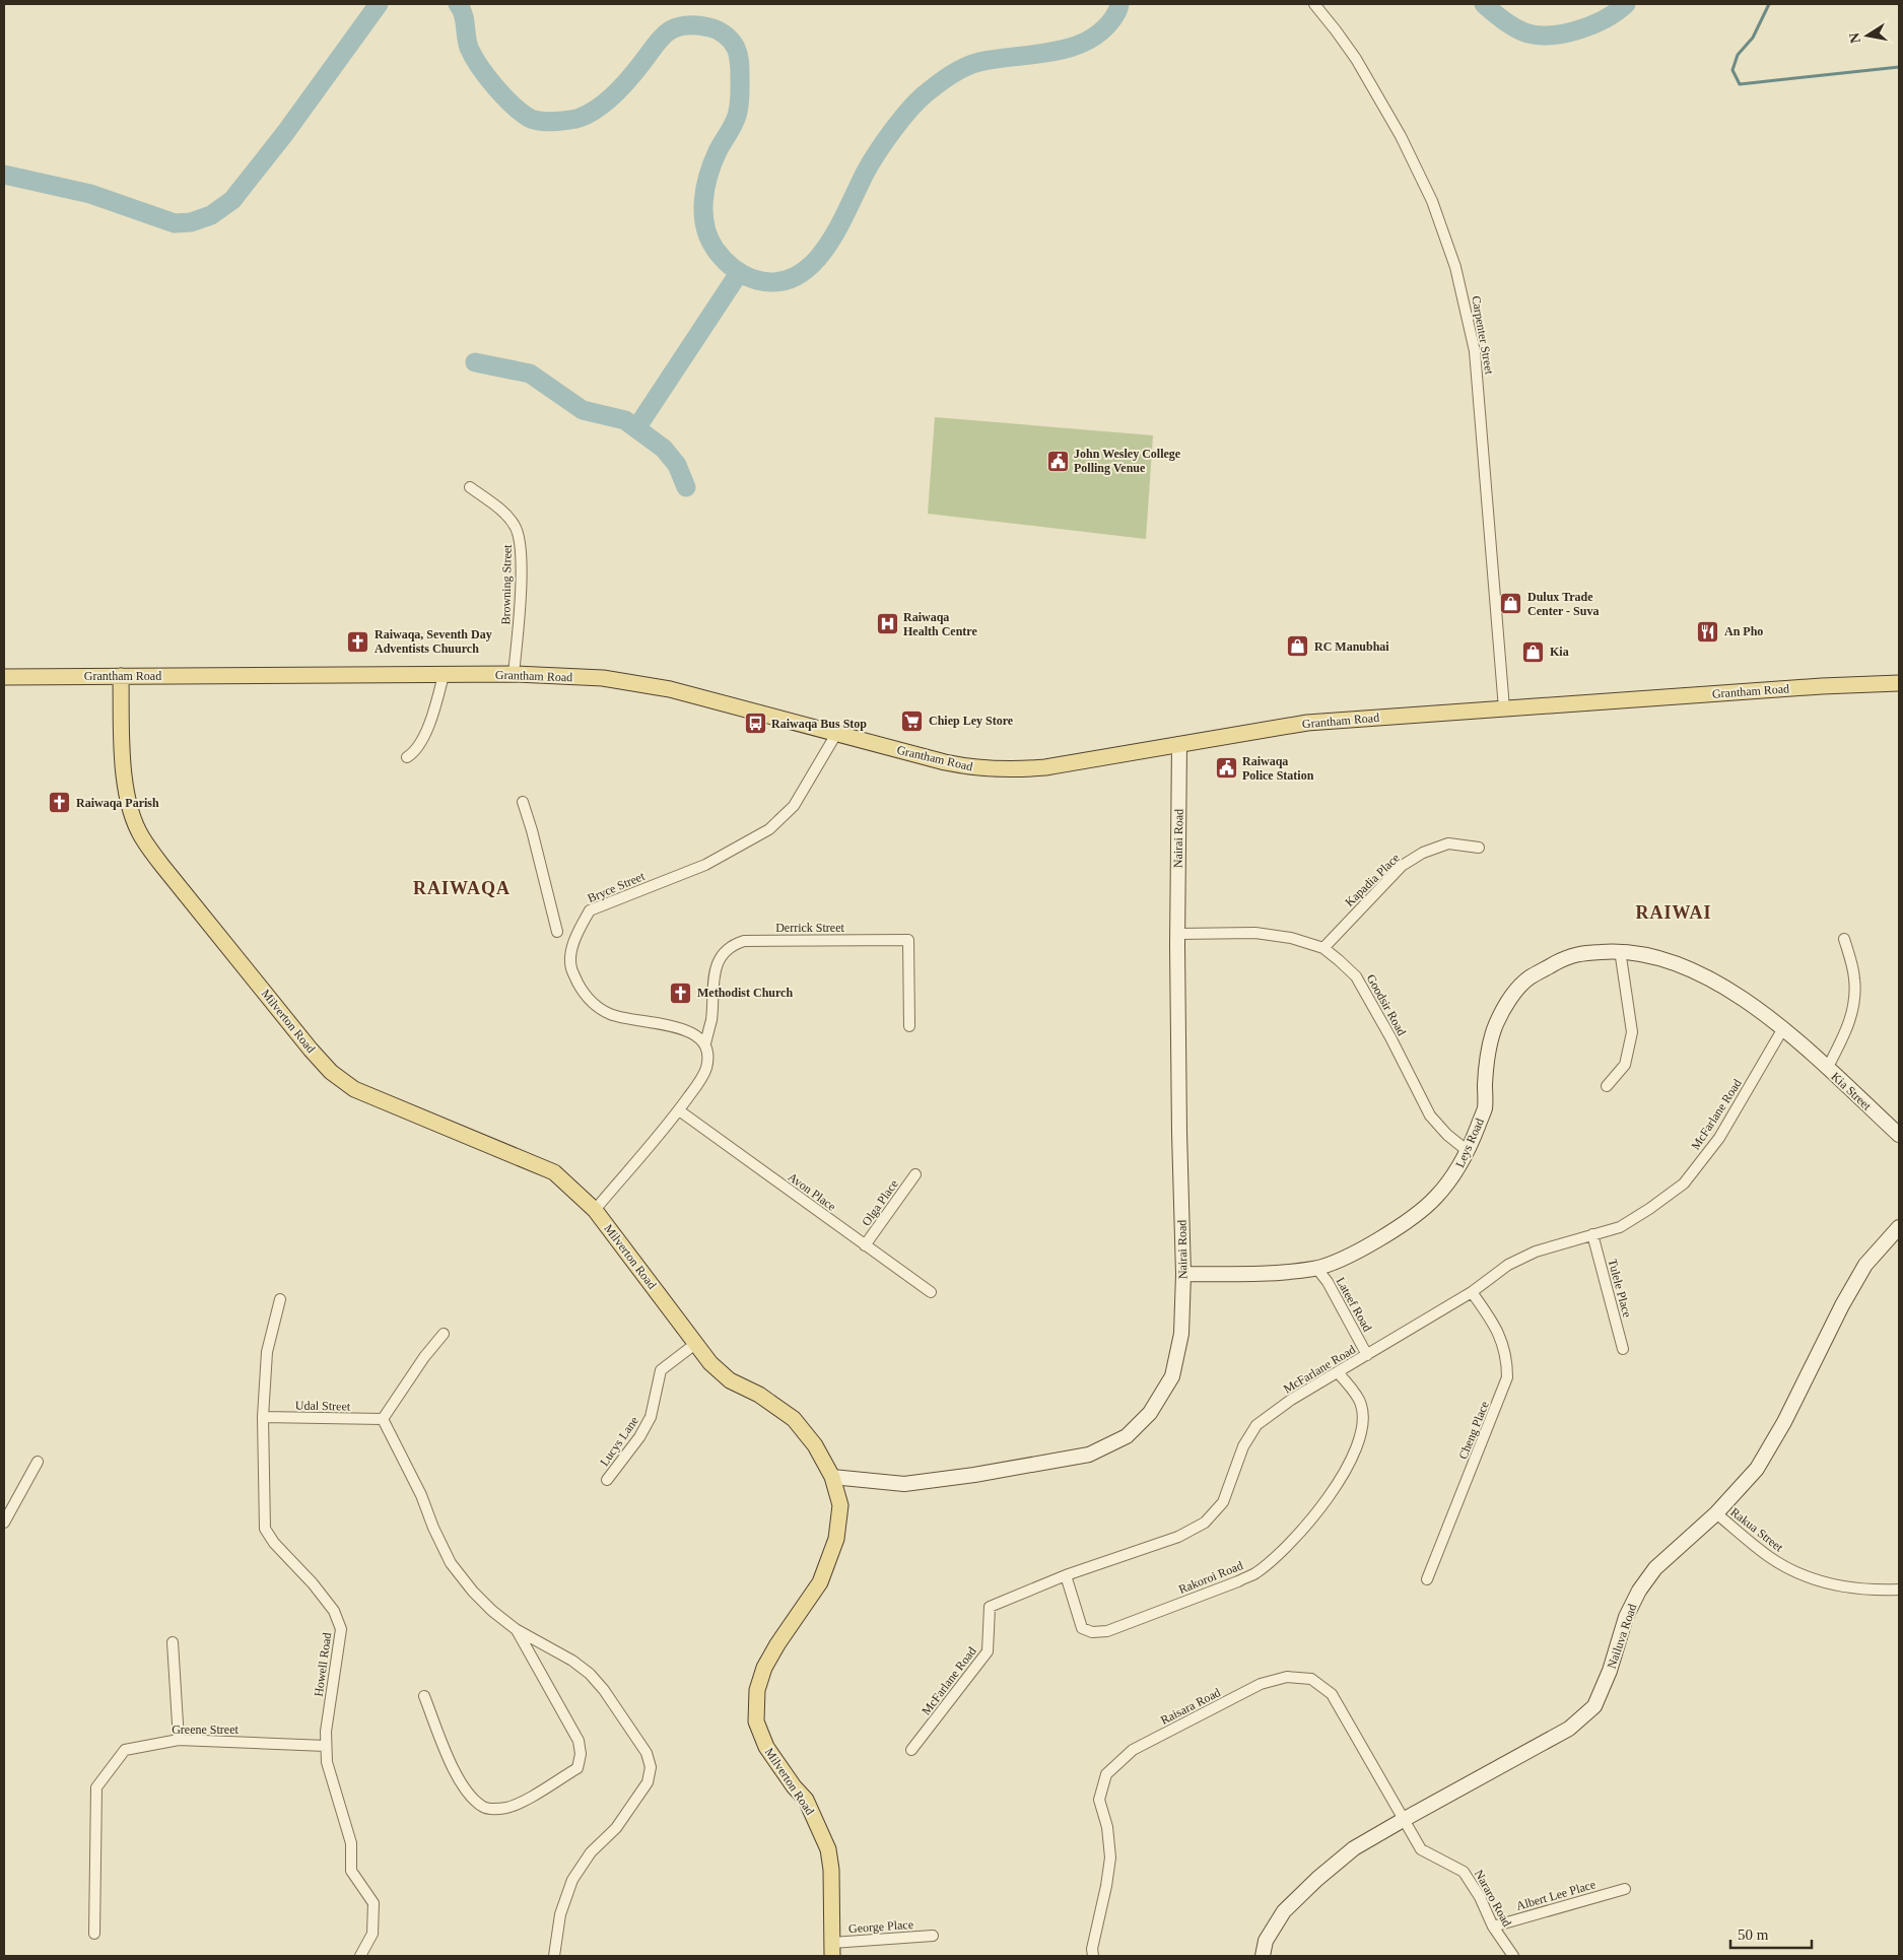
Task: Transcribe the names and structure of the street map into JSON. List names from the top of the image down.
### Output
{
  "streets": {
    "main road": ["Grantham Road", "Milverton Road"],
    "street": [
      "Carpenter Street",
      "Browning Street",
      "Nairai Road",
      "Kapadia Place",
      "Bryce Street",
      "Derrick Street",
      "Goodsir Road",
      "Kia Street",
      "McFarlane Road",
      "Leys Road",
      "Avon Place",
      "Olga Place",
      "Tulele Place",
      "Lateef Road",
      "Udal Street",
      "Cheng Place",
      "Lucys Lane",
      "Rakua Street",
      "Rakoroi Road",
      "Nailuva Road",
      "Howell Road",
      "Raisara Road",
      "Greene Street",
      "Albert Lee Place",
      "Nararo Road",
      "George Place"
    ]
  },
  "crossings": [
    ["Carpenter Street", "Grantham Road"],
    ["Browning Street", "Grantham Road"],
    ["Grantham Road", "Nairai Road"],
    ["Grantham Road", "Bryce Street"],
    ["Grantham Road", "Milverton Road"],
    ["Nairai Road", "Goodsir Road"],
    ["Nairai Road", "Milverton Road"],
    ["Nairai Road", "Leys Road"],
    ["Kapadia Place", "Goodsir Road"],
    ["Bryce Street", "Derrick Street"],
    ["Goodsir Road", "Leys Road"],
    ["Milverton Road", "Lucys Lane"],
    ["Milverton Road", "George Place"],
    ["Kia Street", "Leys Road"],
    ["McFarlane Road", "Leys Road"],
    ["McFarlane Road", "Tulele Place"],
    ["McFarlane Road", "Lateef Road"],
    ["McFarlane Road", "Cheng Place"],
    ["McFarlane Road", "Rakoroi Road"],
    ["Leys Road", "Lateef Road"],
    ["Avon Place", "Olga Place"],
    ["Udal Street", "Howell Road"],
    ["Rakua Street", "Nailuva Road"],
    ["Nailuva Road", "Raisara Road"],
    ["Nailuva Road", "Nararo Road"],
    ["Howell Road", "Greene Street"],
    ["Raisara Road", "Nararo Road"],
    ["Albert Lee Place", "Nararo Road"]
  ],
  "districts": ["RAIWAQA", "RAIWAI"],
  "places": {
    "public building": ["John Wesley College Polling Venue", "Raiwaqa Police Station"],
    "shop": ["Dulux Trade Center - Suva", "RC Manubhai", "Kia"],
    "hospital": ["Raiwaqa Health Centre"],
    "restaurant": ["An Pho"],
    "church": ["Raiwaqa, Seventh Day Adventists Chuurch", "Raiwaqa Parish", "Methodist Church"],
    "supermarket": ["Chiep Ley Store"],
    "bus stop": ["Raiwaqa Bus Stop"]
  },
  "scale_bar": "50 m",
  "north": "left"
}
